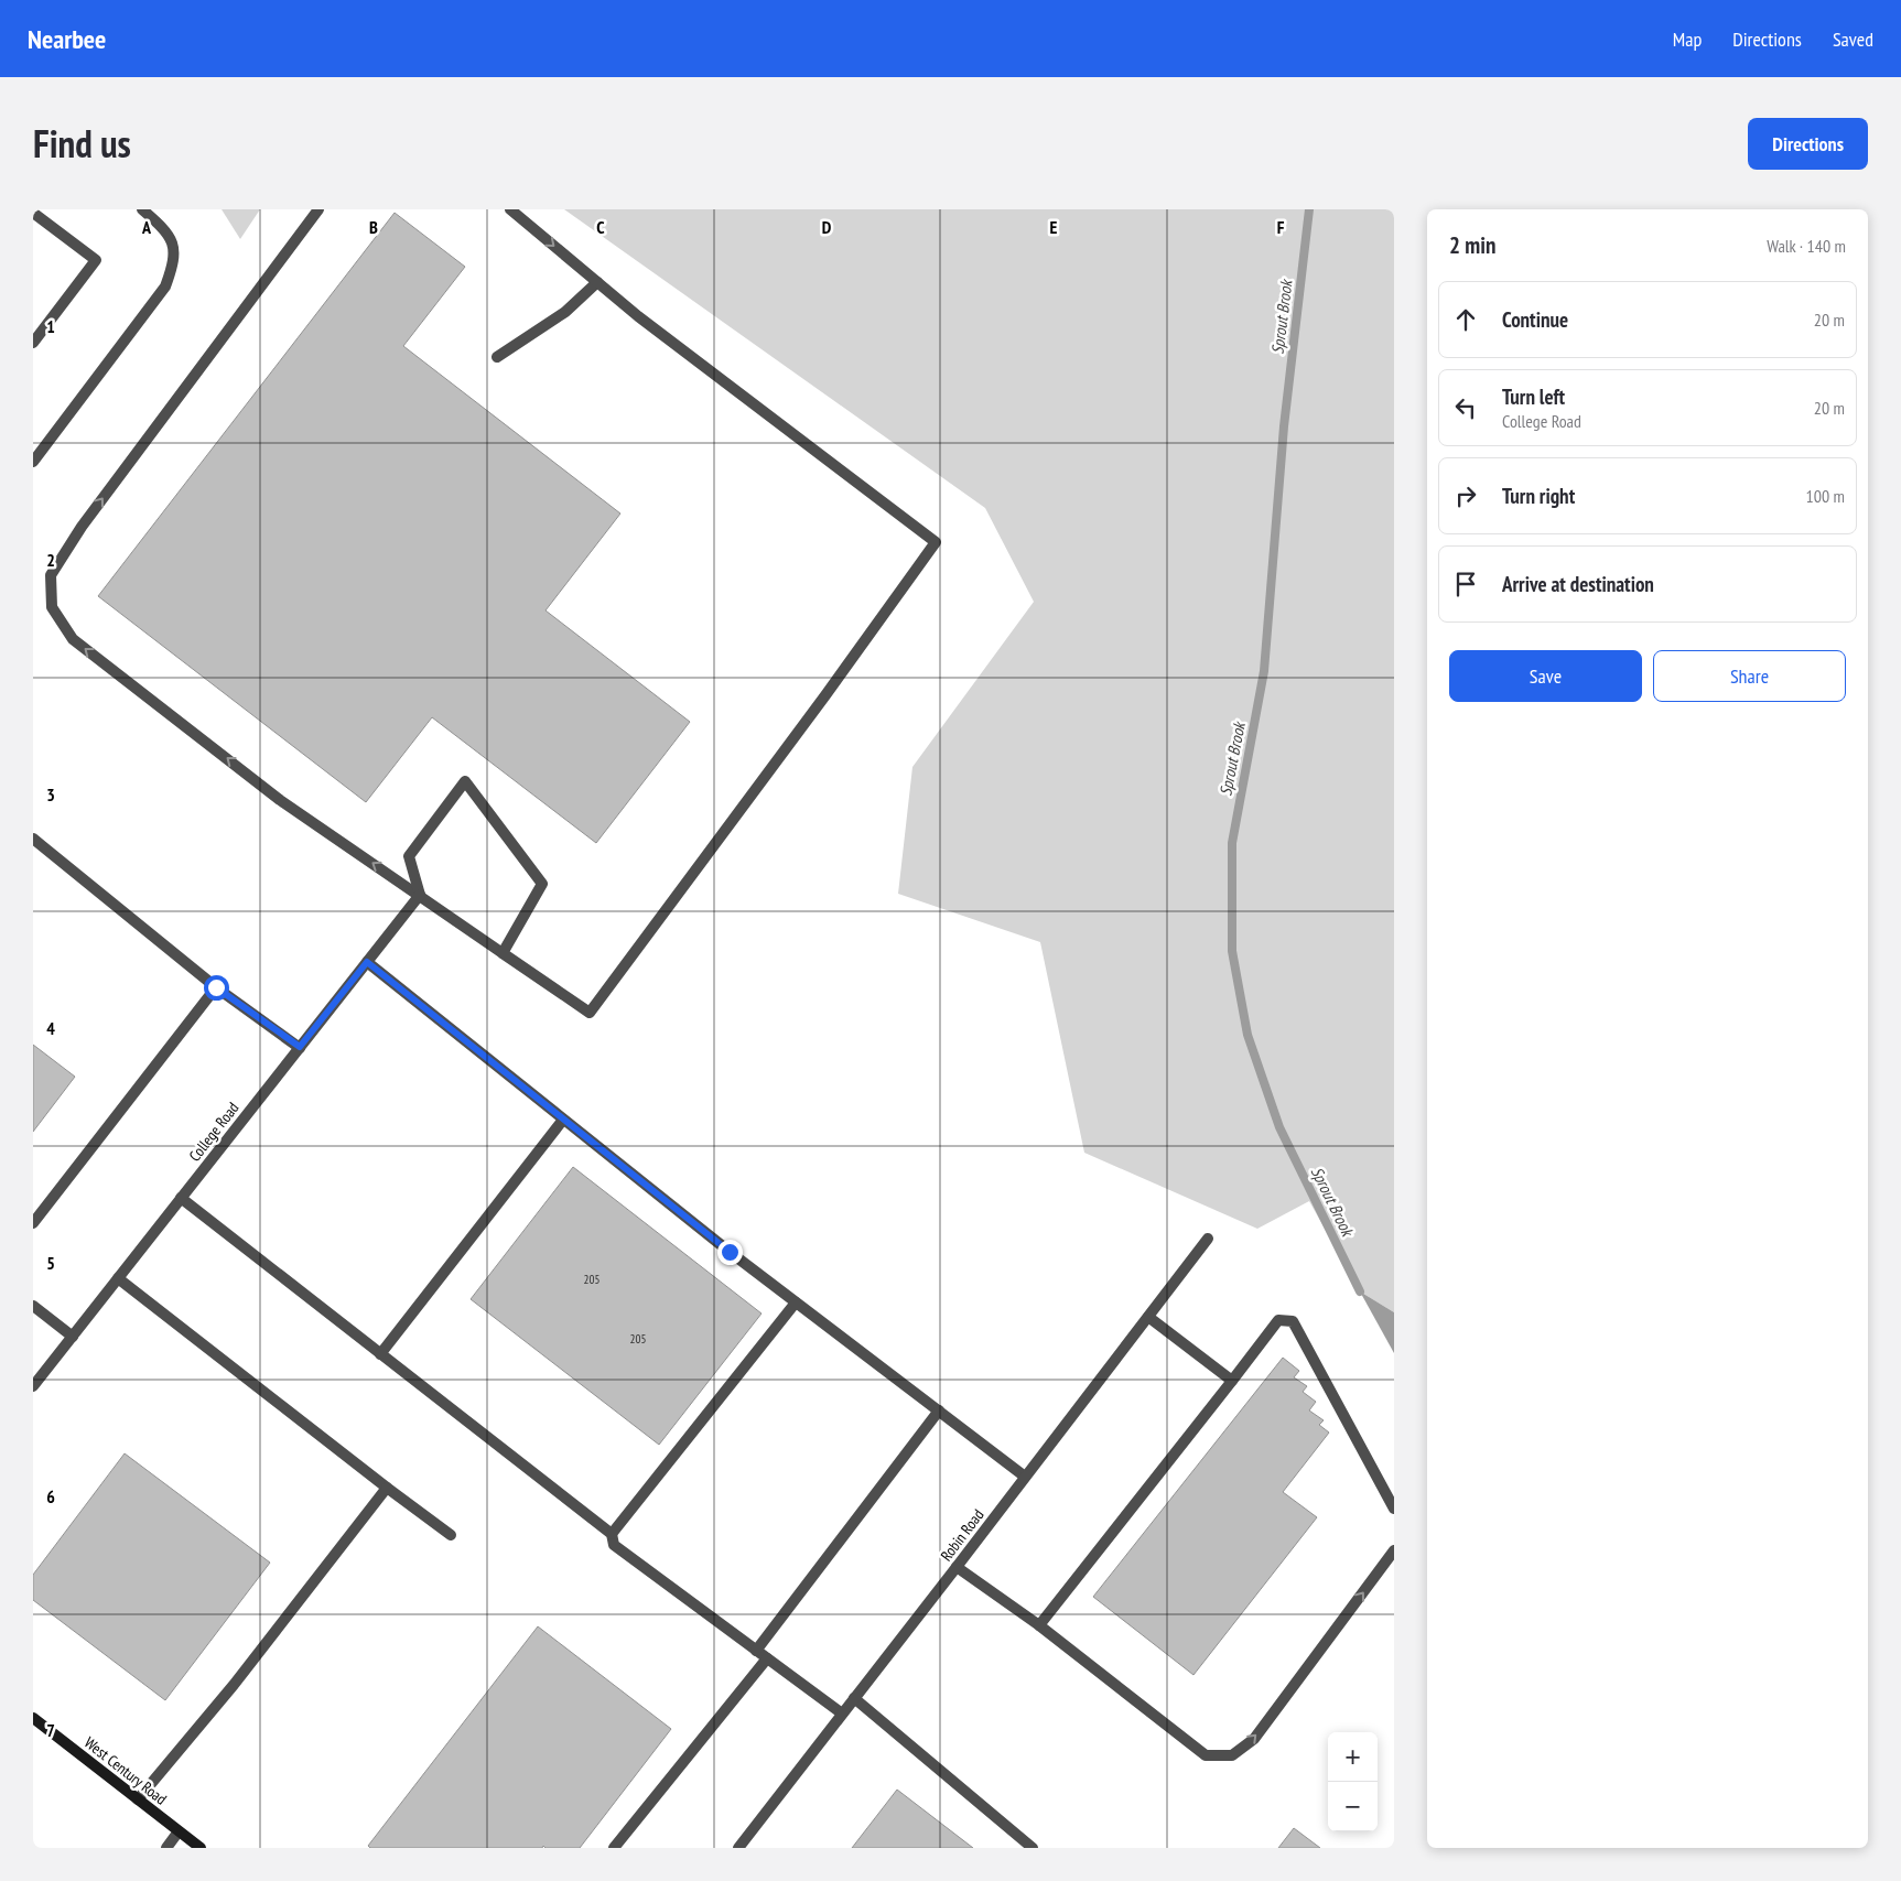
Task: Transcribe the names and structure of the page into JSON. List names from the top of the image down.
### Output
{
  "streets": {
    "main road": ["West Century Road"],
    "street": ["College Road", "Robin Road"]
  },
  "water": ["Sprout Brook"],
  "house_numbers": ["205", "205"],
  "page": {
    "header": "Nearbee",
    "nav": ["Map", "Directions", "Saved"],
    "title": "Find us",
    "buttons": [
      "Directions",
      ["Save", "Share"]
    ],
    "heading": ["2 min", "Walk · 140 m"],
    "list": [
      ["Continue", "20 m"],
      ["Turn left", "College Road", "20 m"],
      ["Turn right", "100 m"],
      "Arrive at destination"
    ],
    "map_buttons": ["+", "−"]
  },
  "grid": {
    "columns": [
      "A",
      "B",
      "C",
      "D",
      "E",
      "F"
    ],
    "rows": [
      "1",
      "2",
      "3",
      "4",
      "5",
      "6",
      "7"
    ]
  }
}
